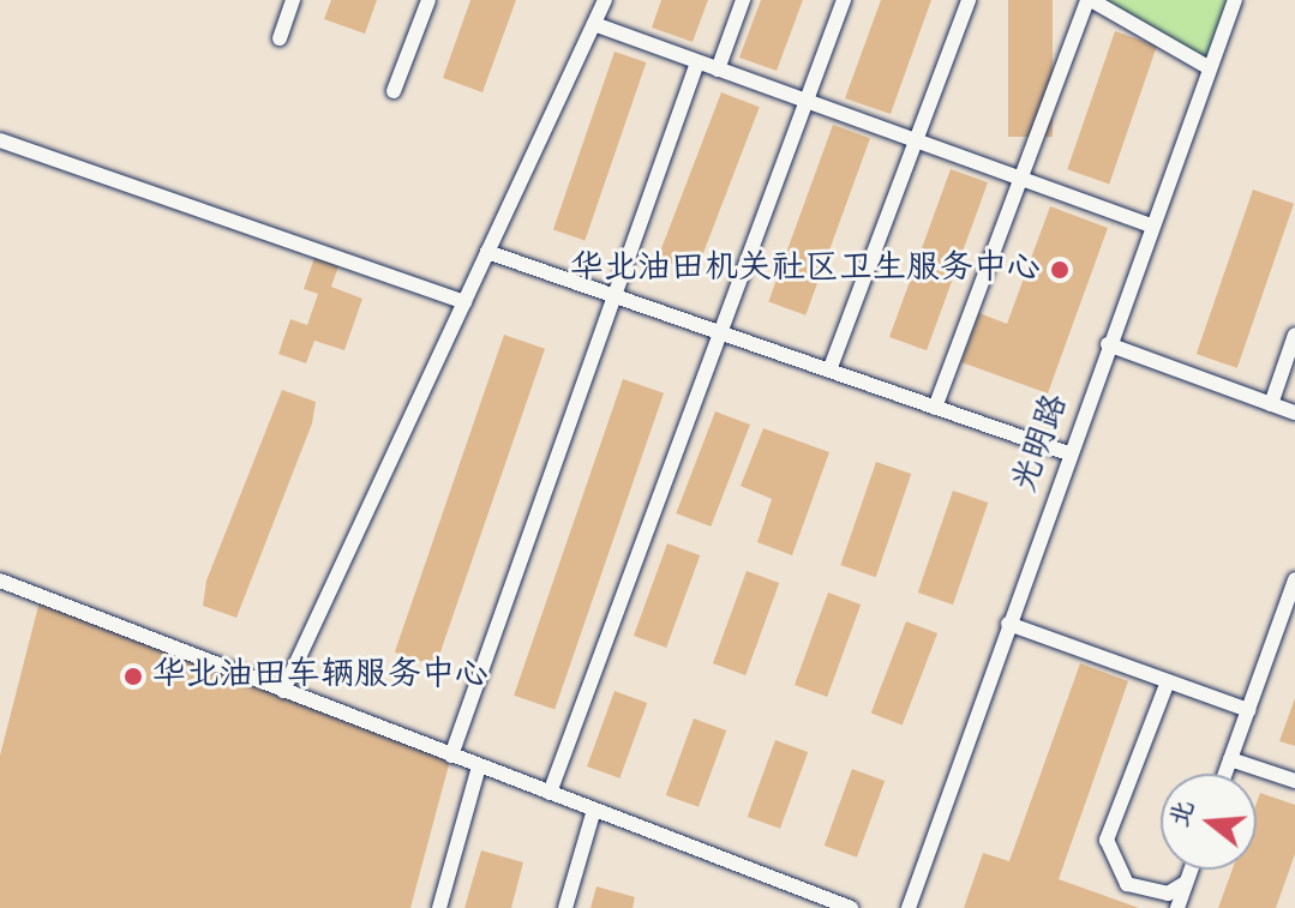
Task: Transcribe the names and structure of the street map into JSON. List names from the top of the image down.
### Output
{
  "streets": {
    "lane": ["光明路"]
  },
  "places": ["华北油田机关社区卫生服务中心", "华北油田车辆服务中心"],
  "north": "left"
}
